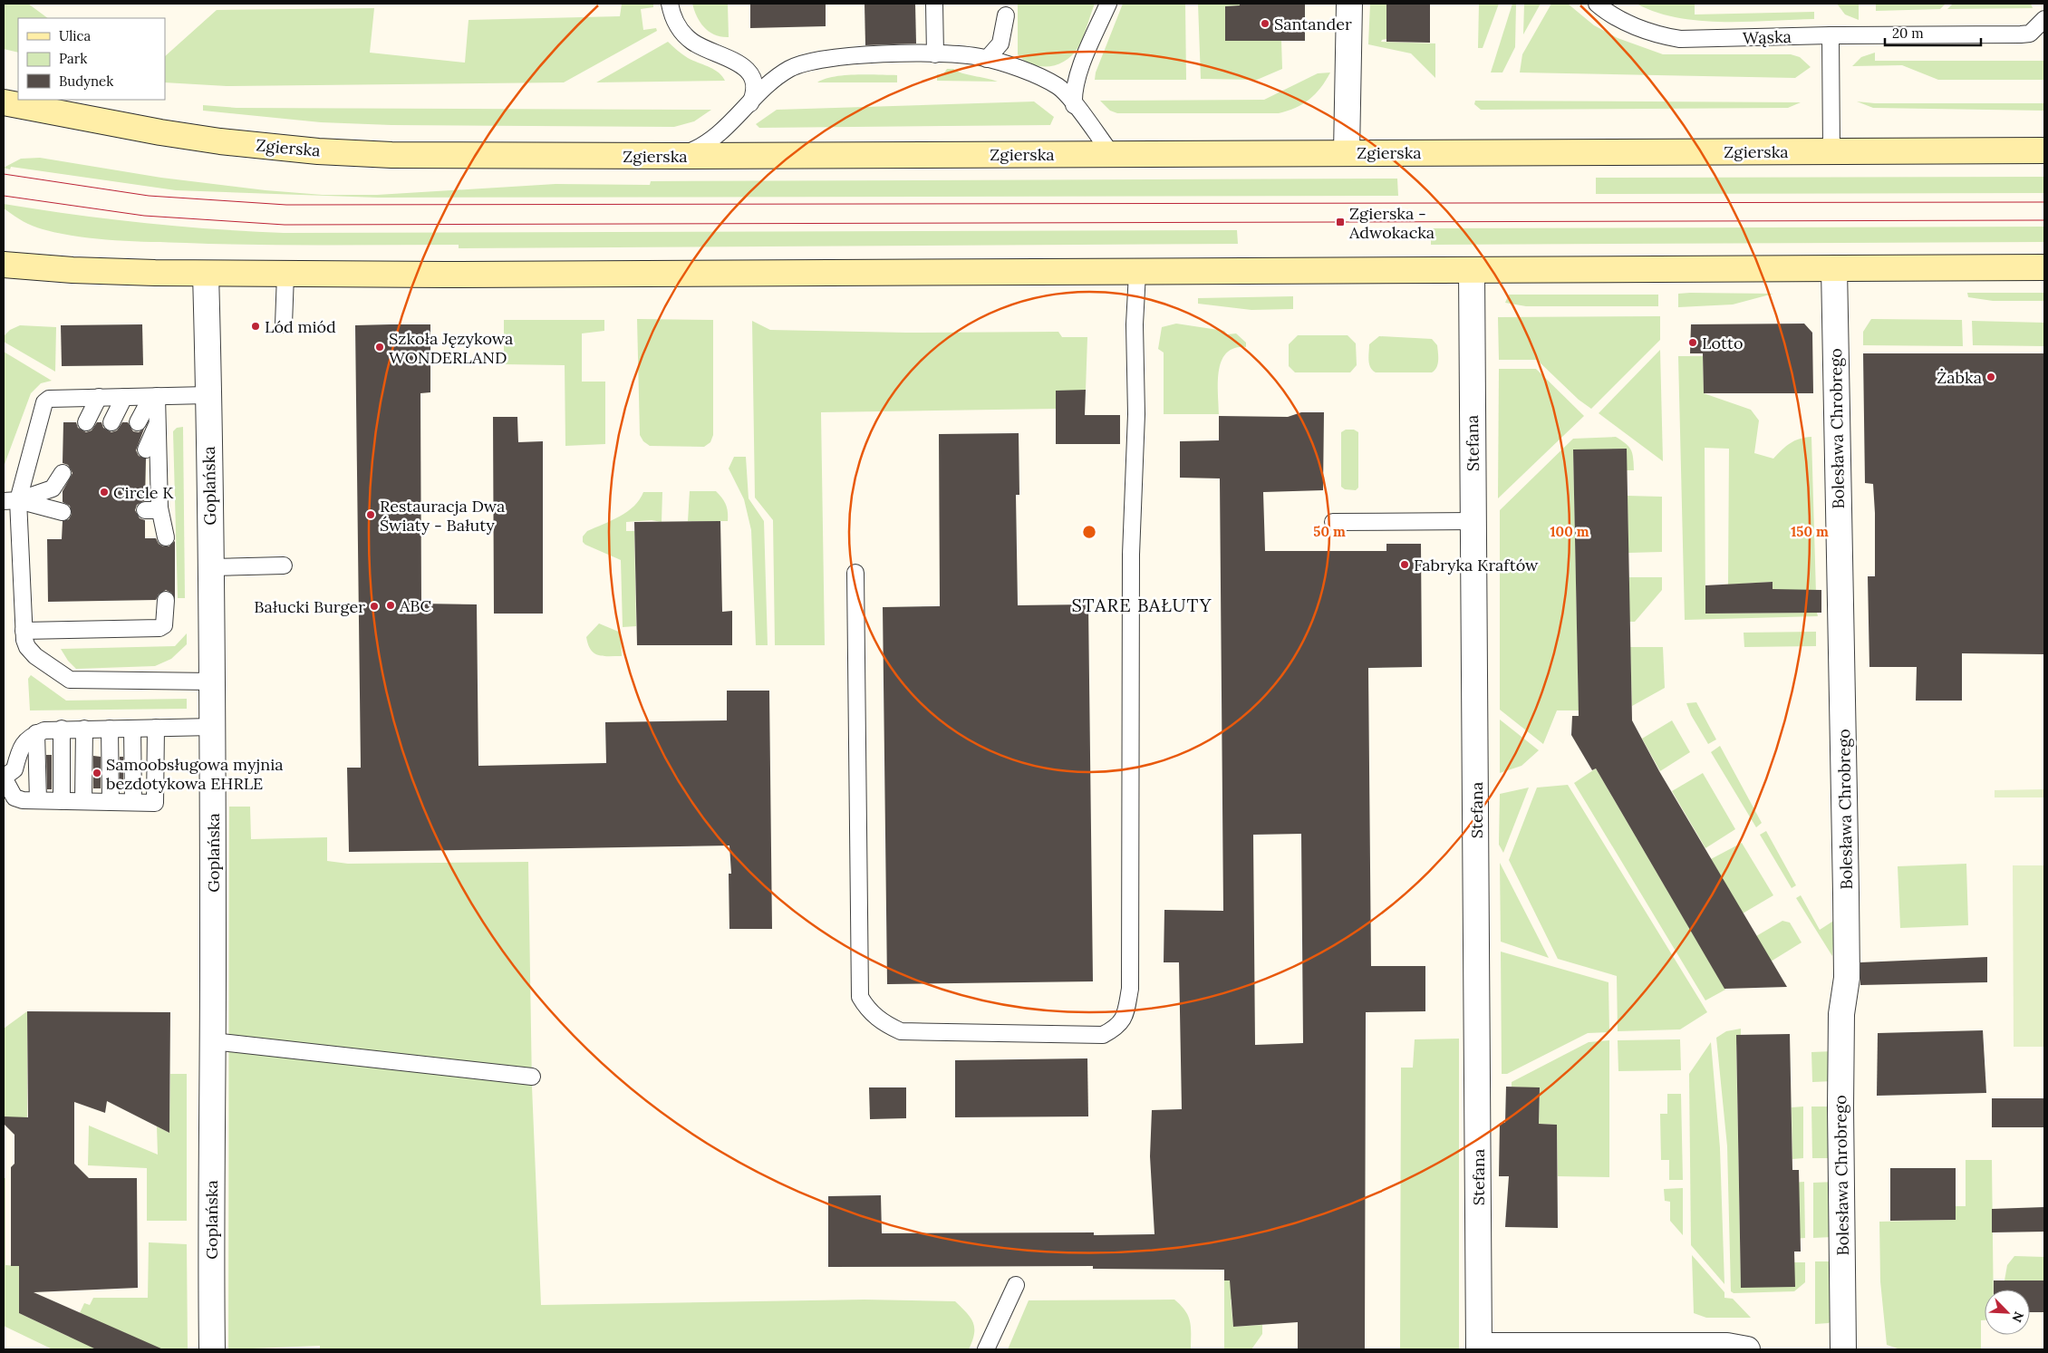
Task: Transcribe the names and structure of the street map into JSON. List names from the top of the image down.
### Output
{
  "streets": {
    "main road": ["Zgierska"],
    "street": ["Bolesława Chrobrego", "Stefana", "Goplańska"],
    "lane": ["Wąska"]
  },
  "districts": ["STARE BAŁUTY"],
  "places": {
    "other": [
      "Santander",
      "Lód miód",
      "Lotto",
      "Szkoła Językowa WONDERLAND",
      "Żabka",
      "Circle K",
      "Restauracja Dwa Światy - Bałuty",
      "Fabryka Kraftów",
      "ABC",
      "Bałucki Burger",
      "Samoobsługowa myjnia bezdotykowa EHRLE"
    ],
    "transit": ["Zgierska - Adwokacka"]
  },
  "legend": ["Ulica", "Park", "Budynek"],
  "scale_bar": "20 m",
  "north": "bottom right",
  "rings": ["50 m", "100 m", "150 m"]
}
